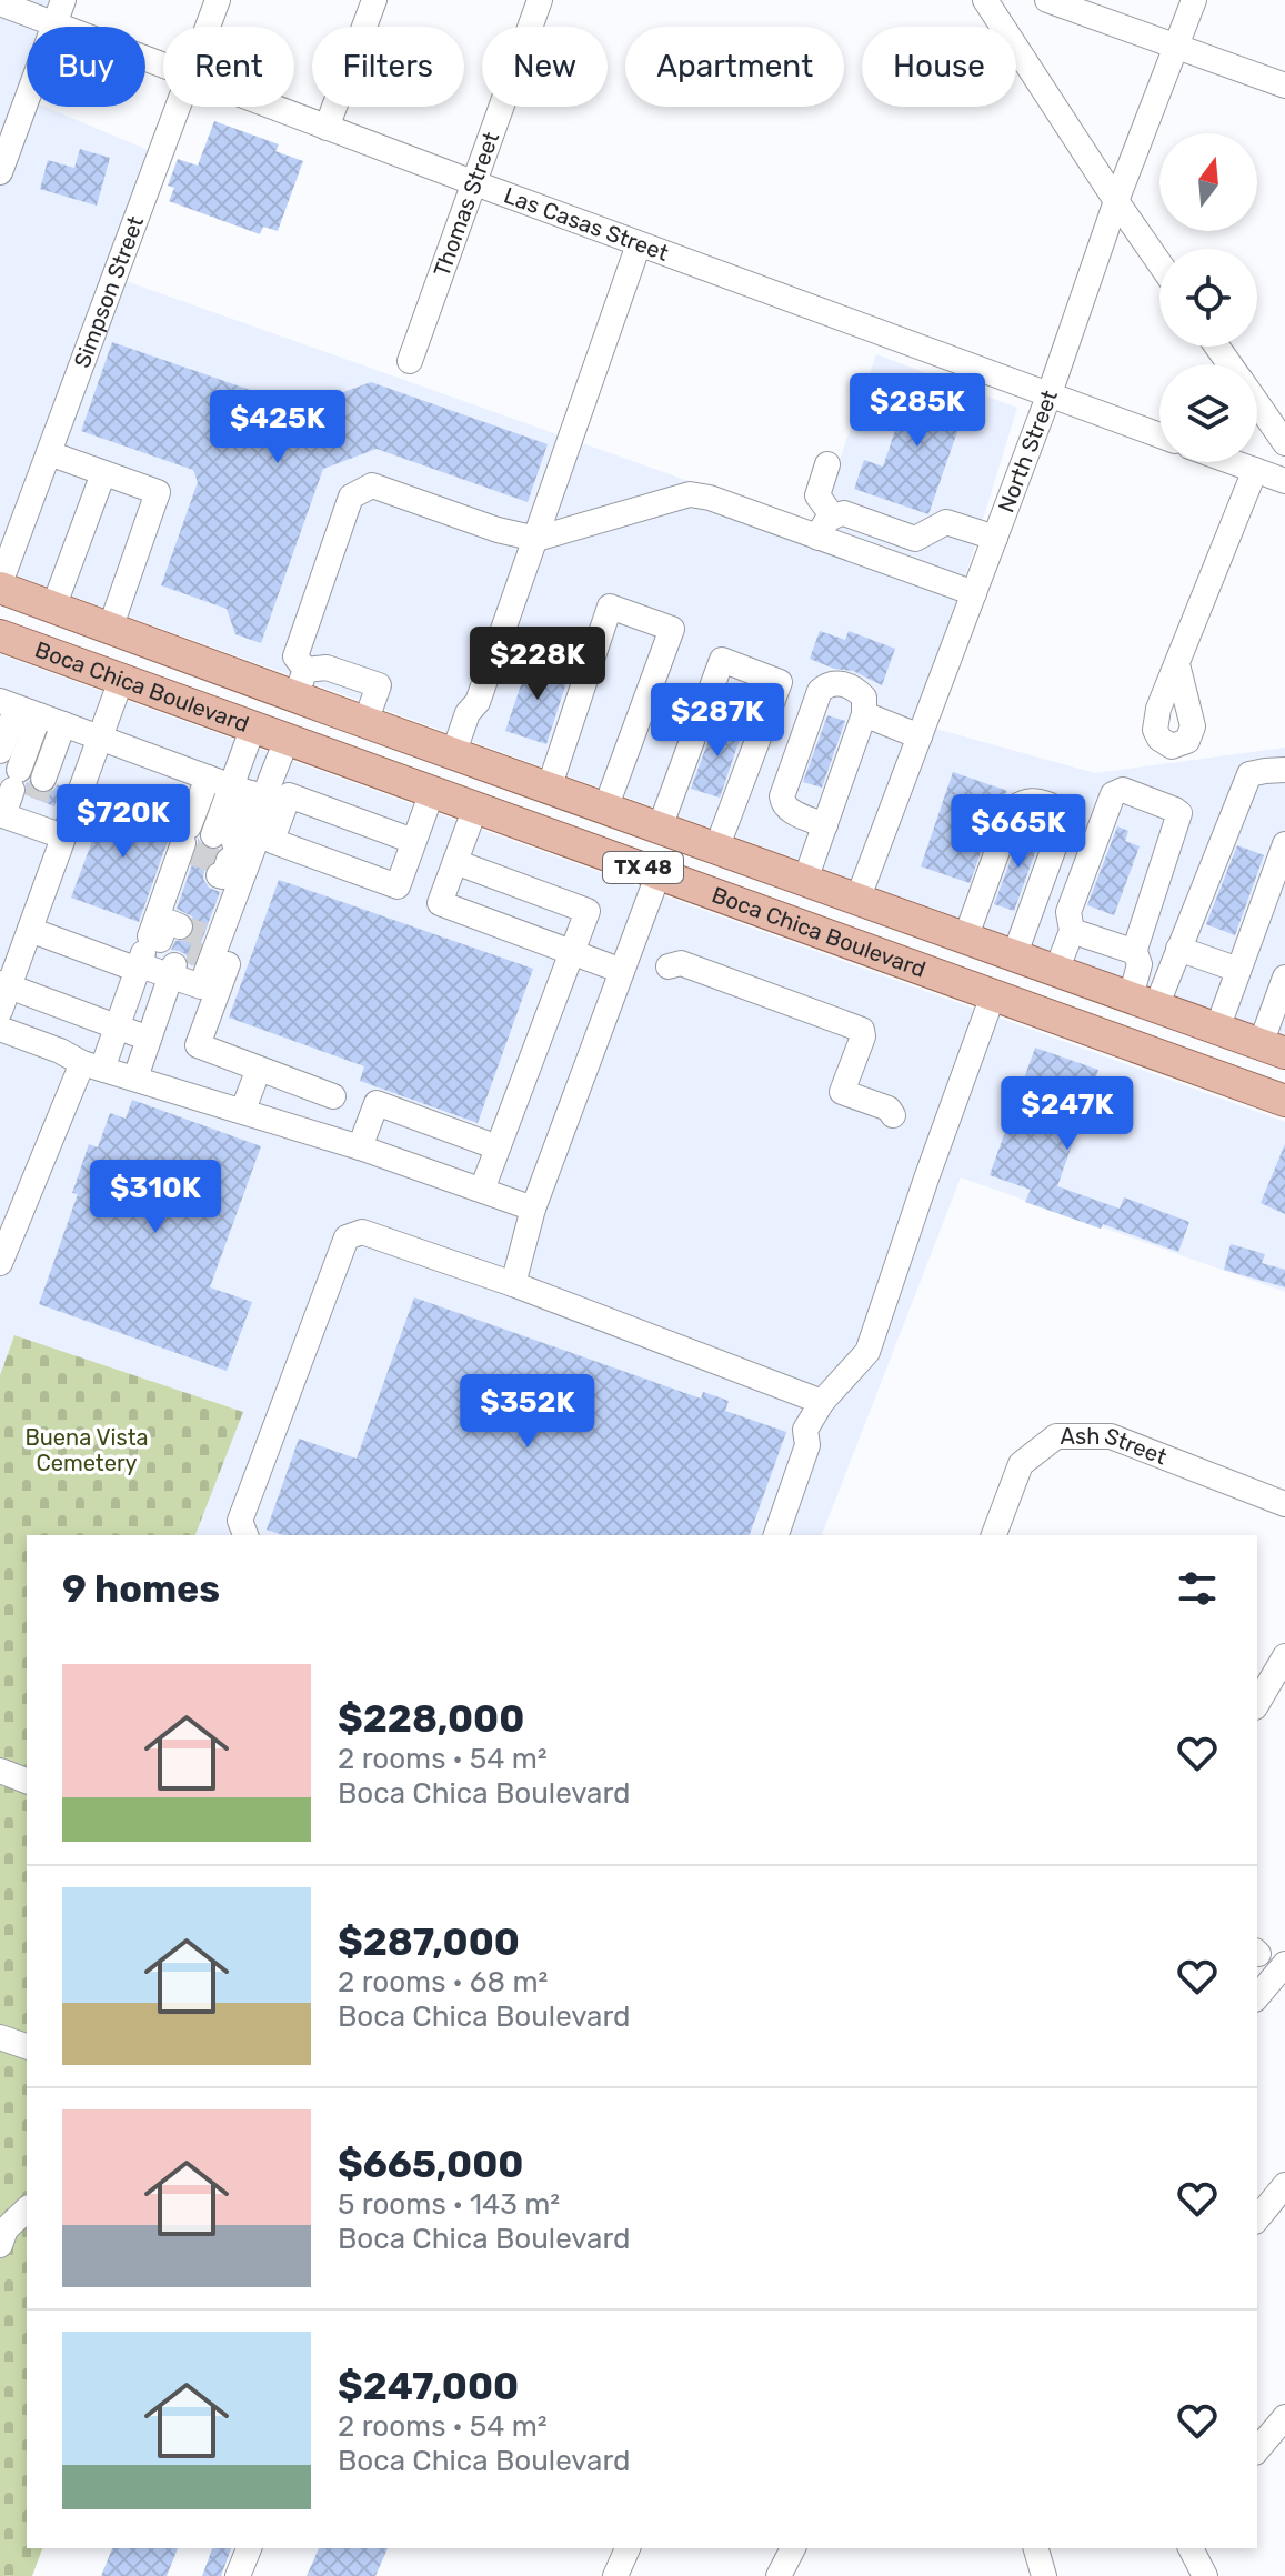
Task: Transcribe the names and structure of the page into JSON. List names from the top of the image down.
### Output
{
  "streets": {
    "main road": ["Boca Chica Boulevard", "TX 48"],
    "street": [
      "Thomas Street",
      "Las Casas Street",
      "Simpson Street",
      "North Street",
      "Ash Street"
    ]
  },
  "crossings": [
    ["Thomas Street", "Las Casas Street"],
    ["Las Casas Street", "North Street"],
    ["Simpson Street", "Boca Chica Boulevard"],
    ["North Street", "Boca Chica Boulevard"]
  ],
  "parks": ["Buena Vista Cemetery"],
  "north": "top",
  "page": {
    "chip": [
      "Buy",
      "Rent",
      "Filters",
      "New",
      "Apartment",
      "House"
    ],
    "price": [
      "$285K",
      "$425K",
      "$228K",
      "$287K",
      "$720K",
      "$665K",
      "$247K",
      "$310K",
      "$352K"
    ],
    "heading": "9 homes",
    "list": [
      {
        "name": "$228,000",
        "note": "2 rooms · 54 m² · Boca Chica Boulevard"
      },
      {
        "name": "$287,000",
        "note": "2 rooms · 68 m² · Boca Chica Boulevard"
      },
      {
        "name": "$665,000",
        "note": "5 rooms · 143 m² · Boca Chica Boulevard"
      },
      {
        "name": "$247,000",
        "note": "2 rooms · 54 m² · Boca Chica Boulevard"
      }
    ]
  }
}
